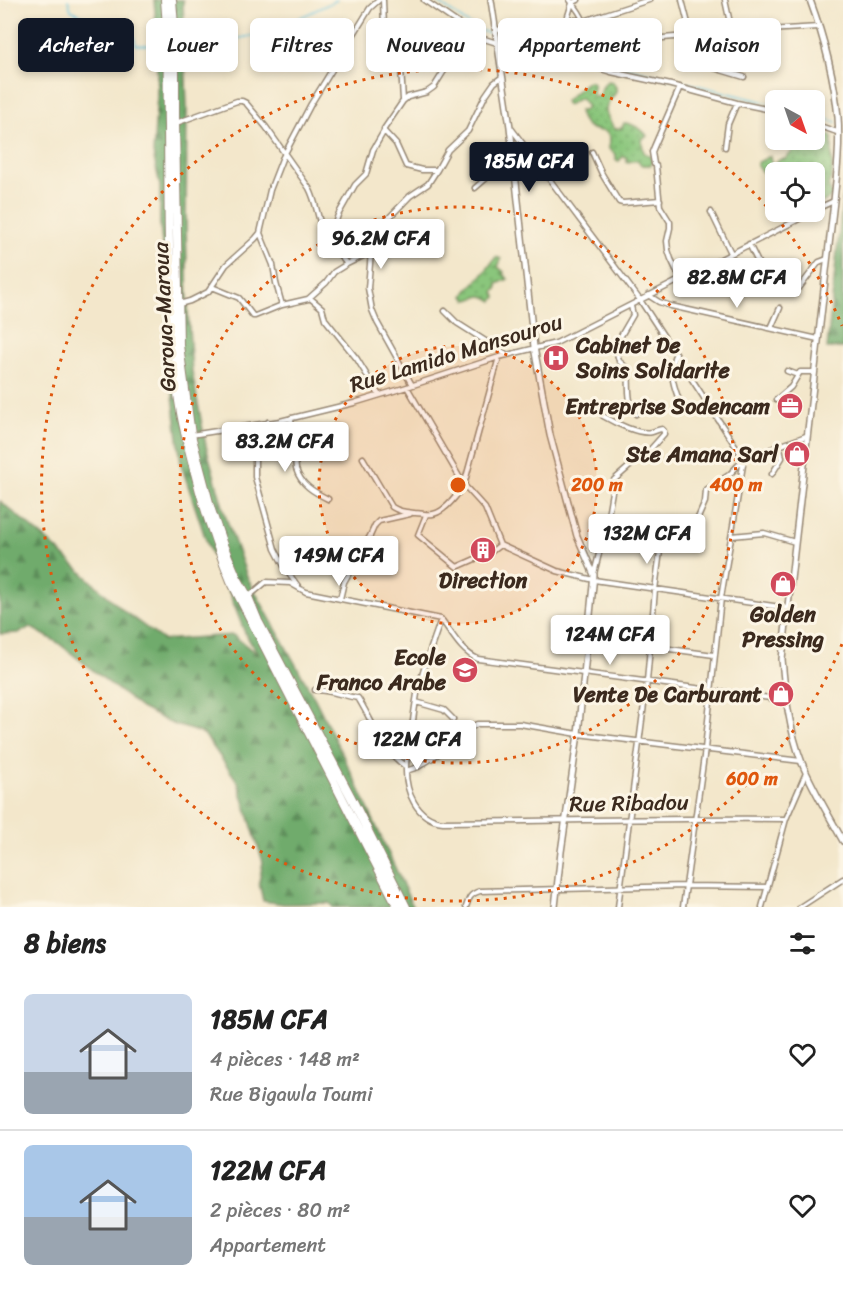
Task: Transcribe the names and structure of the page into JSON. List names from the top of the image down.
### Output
{
  "streets": {
    "highway": ["Garoua-Maroua"],
    "street": ["Rue Lamido Mansourou", "Rue Ribadou"]
  },
  "crossings": [
    ["Garoua-Maroua", "Rue Lamido Mansourou"]
  ],
  "places": {
    "hospital": ["Cabinet De Soins Solidarite"],
    "office": ["Entreprise Sodencam"],
    "shop": ["Ste Amana Sarl", "Golden Pressing", "Vente De Carburant"],
    "building": ["Direction"],
    "school or university": ["Ecole Franco Arabe"]
  },
  "north": "bottom right",
  "page": {
    "chip": [
      "Acheter",
      "Louer",
      "Filtres",
      "Nouveau",
      "Appartement",
      "Maison"
    ],
    "price": [
      "185M CFA",
      "96.2M CFA",
      "82.8M CFA",
      "83.2M CFA",
      "132M CFA",
      "149M CFA",
      "124M CFA",
      "122M CFA"
    ],
    "heading": "8 biens",
    "list": [
      {
        "name": "185M CFA",
        "note": "4 pièces · 148 m² · Rue Bigawla Toumi"
      },
      {
        "name": "122M CFA",
        "note": "2 pièces · 80 m² · Appartement"
      }
    ]
  },
  "rings": ["200 m", "400 m", "600 m"]
}
